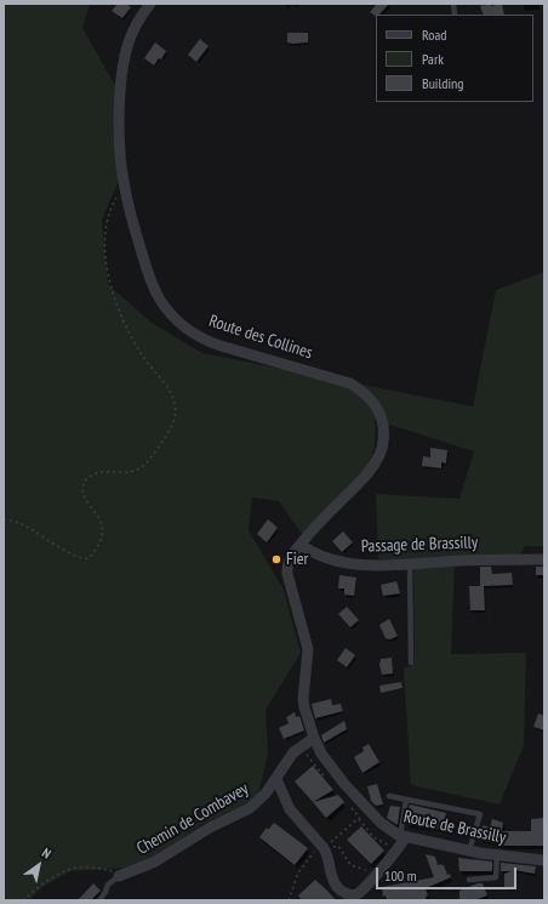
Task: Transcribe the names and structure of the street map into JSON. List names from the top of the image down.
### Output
{
  "streets": {
    "street": [
      "Route des Collines",
      "Passage de Brassilly",
      "Chemin de Combavey",
      "Route de Brassilly"
    ]
  },
  "crossings": [
    ["Route des Collines", "Passage de Brassilly"],
    ["Route des Collines", "Route de Brassilly"],
    ["Passage de Brassilly", "Route de Brassilly"],
    ["Chemin de Combavey", "Route de Brassilly"]
  ],
  "places": ["Fier"],
  "legend": ["Road", "Park", "Building"],
  "scale_bar": "100 m",
  "north": "top right"
}
